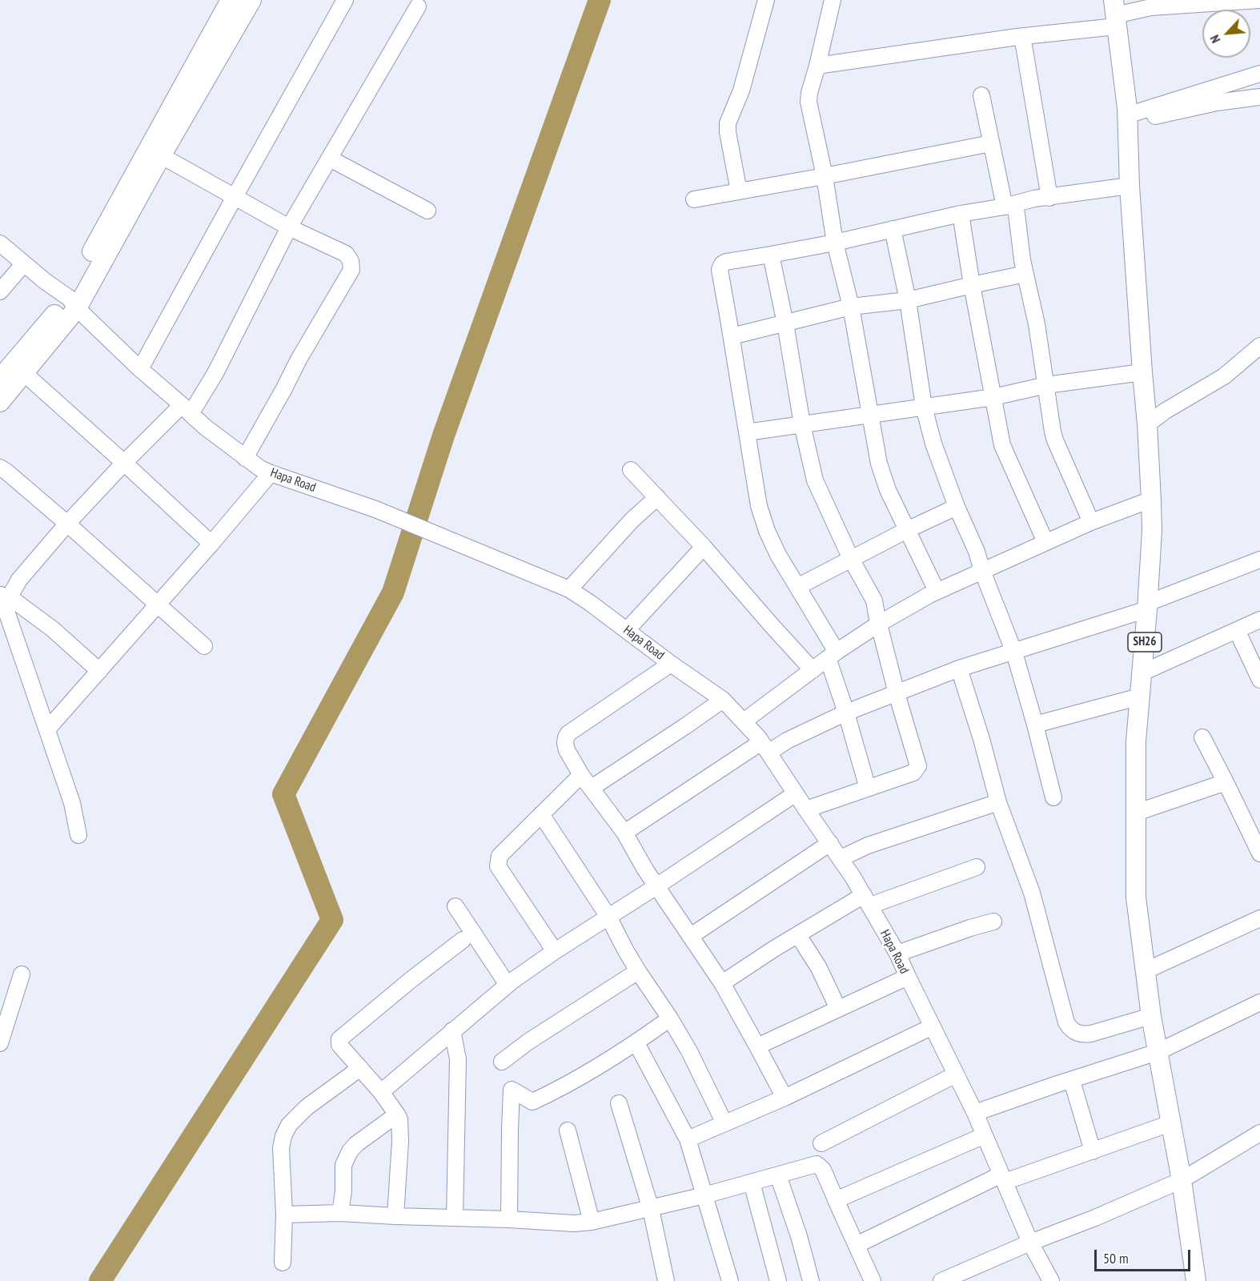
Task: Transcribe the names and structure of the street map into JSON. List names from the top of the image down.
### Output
{
  "streets": {
    "main road": ["SH26"],
    "street": ["Hapa Road"]
  },
  "scale_bar": "50 m",
  "north": "bottom left"
}
